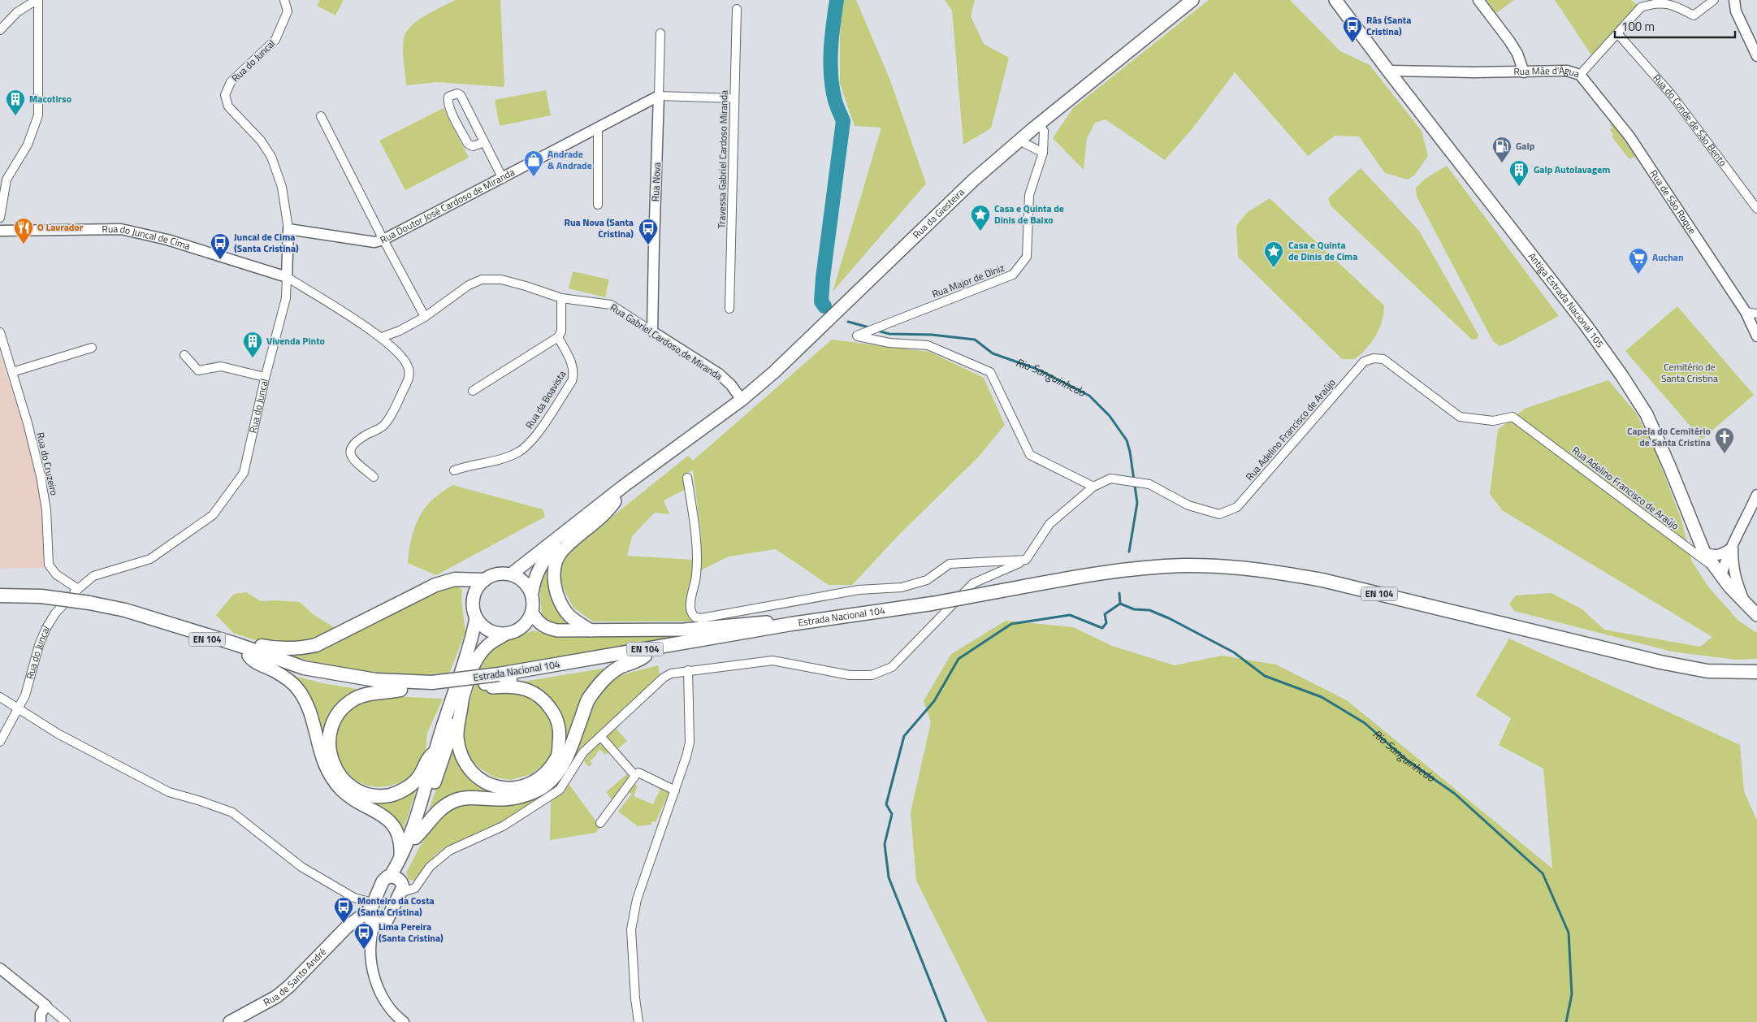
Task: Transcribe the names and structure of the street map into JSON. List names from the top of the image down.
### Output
{
  "streets": {
    "main road": [
      "Rua da Giesteira",
      "Antiga Estrada Nacional 105",
      "EN 104",
      "Estrada Nacional 104",
      "Rua de Santo André"
    ],
    "street": [
      "Rua do Juncal",
      "Rua Mãe d'Água",
      "Rua do Conde de São Bento",
      "Travessa Gabriel Cardoso Miranda",
      "Rua Nova",
      "Rua de São Roque",
      "Rua Doutor José Cardoso de Miranda",
      "Rua do Juncal de Cima",
      "Rua Major de Diniz",
      "Rua Gabriel Cardoso de Miranda",
      "Rua da Boavista",
      "Rua Adelino Francisco de Araújo",
      "Rua do Cruzeiro"
    ]
  },
  "crossings": [
    ["Rua do Juncal", "Rua Doutor José Cardoso de Miranda"],
    ["Rua do Juncal", "Rua do Juncal de Cima"],
    ["Rua do Juncal", "Rua do Cruzeiro"],
    ["Rua Mãe d'Água", "Rua do Conde de São Bento"],
    ["Rua Mãe d'Água", "Rua de São Roque"],
    ["Rua Mãe d'Água", "Antiga Estrada Nacional 105"],
    ["Rua Nova", "Rua Doutor José Cardoso de Miranda"],
    ["Rua Nova", "Rua Gabriel Cardoso de Miranda"],
    ["Rua da Giesteira", "Rua Major de Diniz"],
    ["Rua da Giesteira", "Rua Gabriel Cardoso de Miranda"],
    ["Rua Major de Diniz", "Rua Adelino Francisco de Araújo"],
    ["Antiga Estrada Nacional 105", "Rua Adelino Francisco de Araújo"],
    ["EN 104", "Estrada Nacional 104"]
  ],
  "water": ["Rio Sanguinhedo"],
  "parks": ["Cemitério de Santa Cristina"],
  "places": {
    "bus stop": [
      "Rãs (Santa Cristina)",
      "Rua Nova (Santa Cristina)",
      "Juncal de Cima (Santa Cristina)",
      "Monteiro da Costa (Santa Cristina)",
      "Lima Pereira (Santa Cristina)"
    ],
    "building": ["Macotirso", "Galp Autolavagem", "Vivenda Pinto"],
    "fuel station": ["Galp"],
    "shop": ["Andrade & Andrade"],
    "place": ["Casa e Quinta de Dinis de Baixo", "Casa e Quinta de Dinis de Cima"],
    "restaurant": ["O Lavrador"],
    "supermarket": ["Auchan"],
    "church": ["Capela do Cemitério de Santa Cristina"]
  },
  "scale_bar": "100 m"
}
